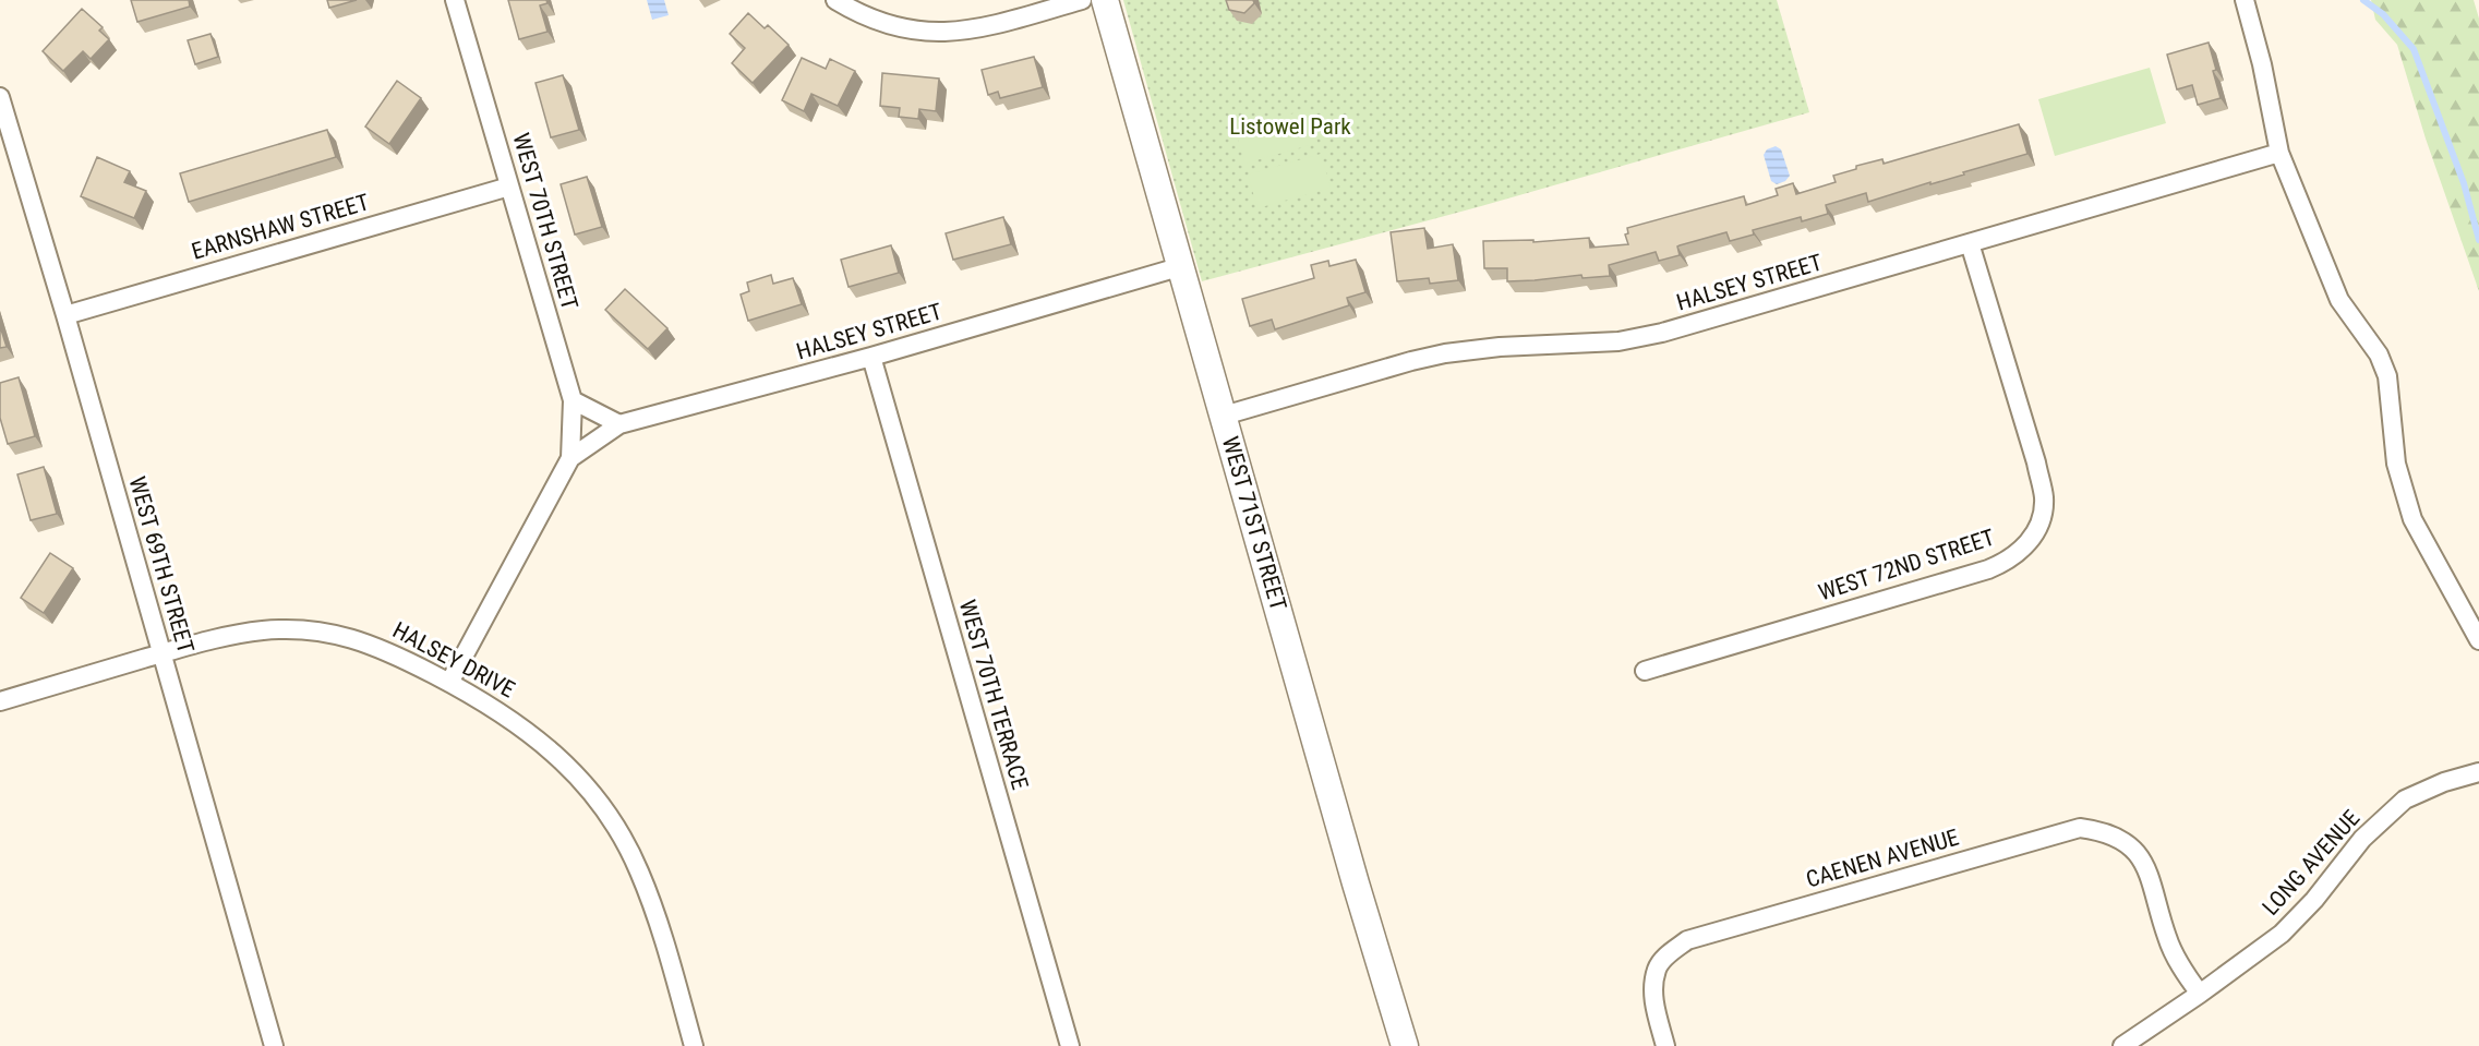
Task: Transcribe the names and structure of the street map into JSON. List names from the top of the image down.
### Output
{
  "streets": {
    "street": [
      "WEST 70TH STREET",
      "EARNSHAW STREET",
      "HALSEY STREET",
      "WEST 71ST STREET",
      "WEST 69TH STREET",
      "WEST 72ND STREET",
      "HALSEY DRIVE",
      "WEST 70TH TERRACE",
      "CAENEN AVENUE",
      "LONG AVENUE"
    ]
  },
  "crossings": [
    ["WEST 70TH STREET", "EARNSHAW STREET"],
    ["WEST 70TH STREET", "HALSEY STREET"],
    ["WEST 70TH STREET", "HALSEY DRIVE"],
    ["EARNSHAW STREET", "WEST 69TH STREET"],
    ["HALSEY STREET", "WEST 71ST STREET"],
    ["HALSEY STREET", "WEST 72ND STREET"],
    ["HALSEY STREET", "WEST 70TH TERRACE"],
    ["WEST 69TH STREET", "HALSEY DRIVE"],
    ["CAENEN AVENUE", "LONG AVENUE"]
  ],
  "parks": ["Listowel Park"]
}
